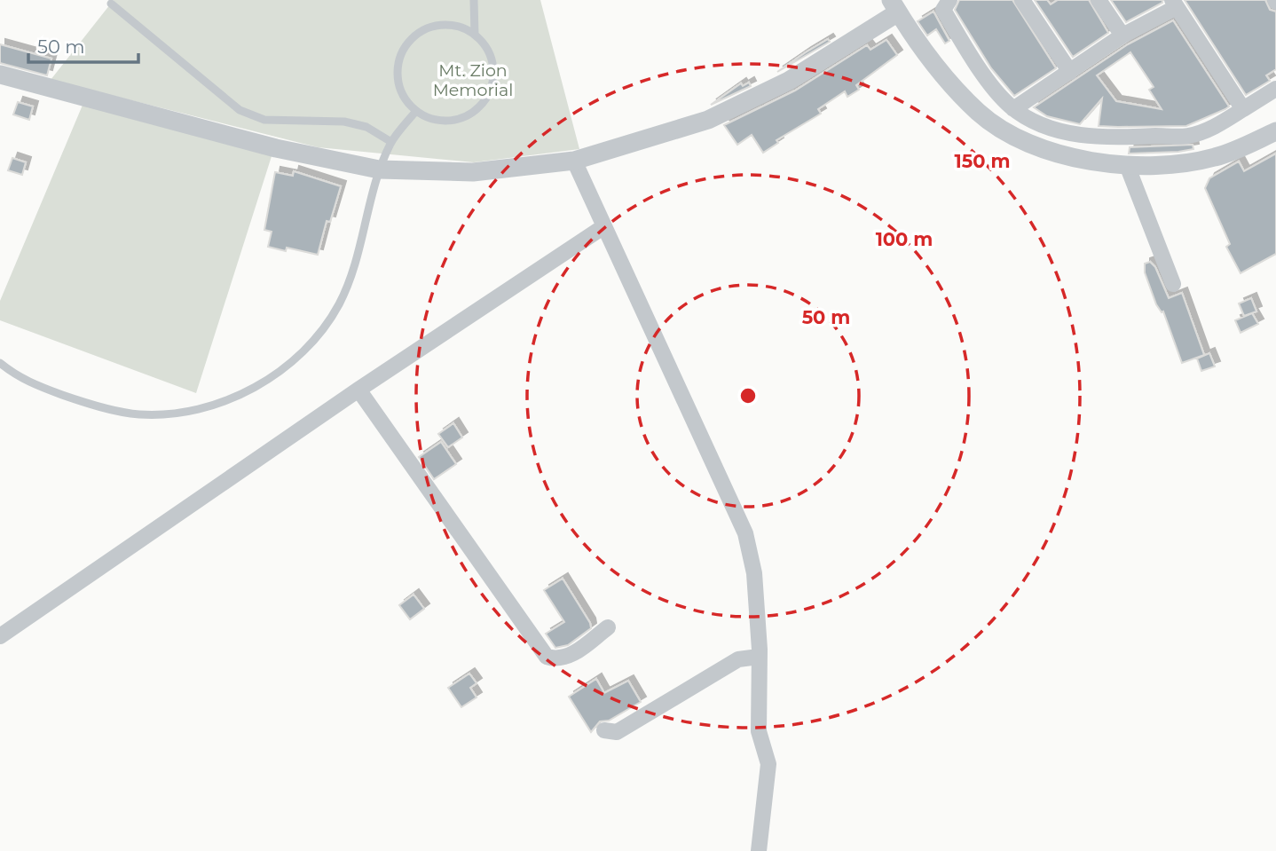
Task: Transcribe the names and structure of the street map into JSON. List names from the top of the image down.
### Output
{
  "parks": ["Mt. Zion Memorial"],
  "scale_bar": "50 m",
  "rings": ["150 m", "100 m", "50 m"]
}
